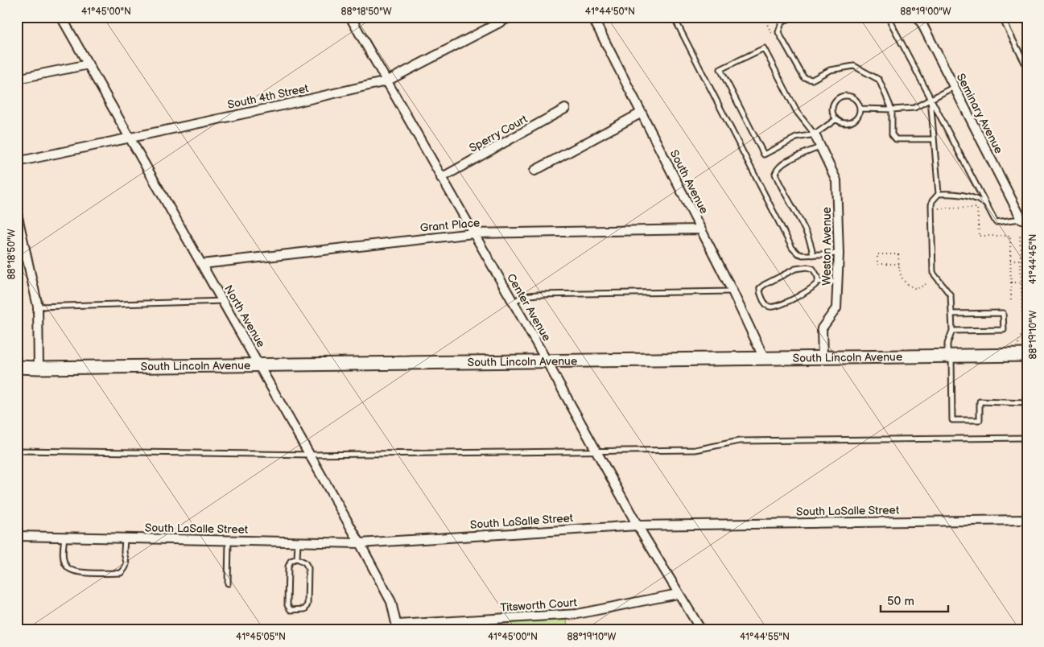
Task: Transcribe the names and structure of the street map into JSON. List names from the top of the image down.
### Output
{
  "streets": {
    "street": [
      "South 4th Street",
      "Seminary Avenue",
      "Sperry Court",
      "South Avenue",
      "Grant Place",
      "Weston Avenue",
      "Center Avenue",
      "North Avenue",
      "South Lincoln Avenue",
      "South LaSalle Street",
      "Titsworth Court"
    ]
  },
  "crossings": [
    ["South 4th Street", "Center Avenue"],
    ["South 4th Street", "North Avenue"],
    ["Sperry Court", "Center Avenue"],
    ["South Avenue", "Grant Place"],
    ["South Avenue", "South Lincoln Avenue"],
    ["Grant Place", "Center Avenue"],
    ["Grant Place", "North Avenue"],
    ["Weston Avenue", "South Lincoln Avenue"],
    ["Center Avenue", "South Lincoln Avenue"],
    ["Center Avenue", "South LaSalle Street"],
    ["Center Avenue", "Titsworth Court"],
    ["North Avenue", "South Lincoln Avenue"],
    ["North Avenue", "South LaSalle Street"],
    ["North Avenue", "Titsworth Court"]
  ],
  "scale_bar": "50 m",
  "coordinates": [
    "41°45'00\"N",
    "88°18'50\"W",
    "41°44'50\"N",
    "88°19'00\"W",
    "41°44'45\"N",
    "88°19'10\"W",
    "41°45'05\"N",
    "41°44'55\"N"
  ]
}
